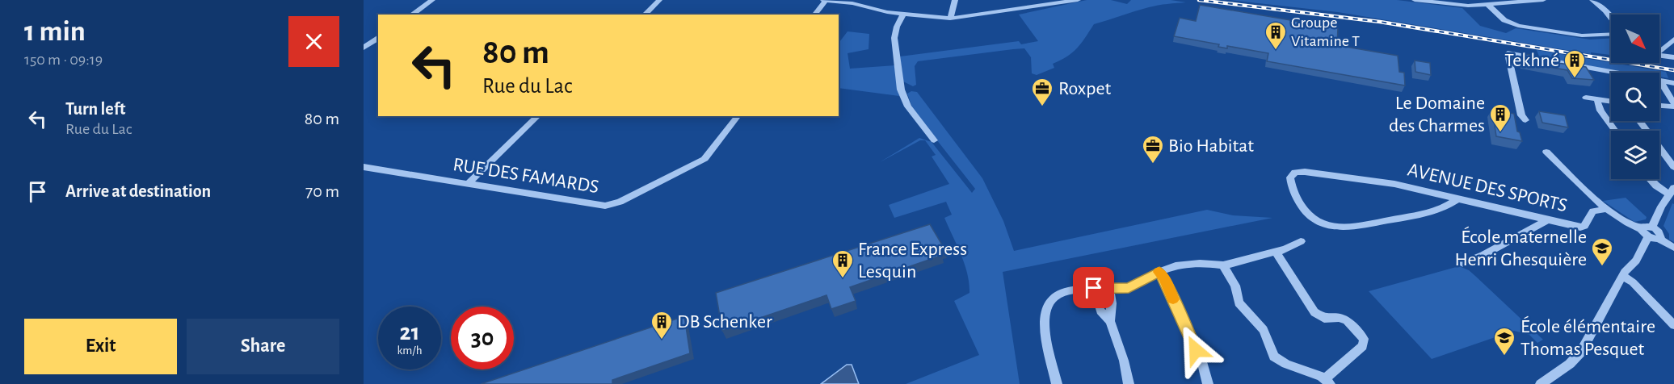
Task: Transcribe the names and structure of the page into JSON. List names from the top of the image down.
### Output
{
  "streets": {
    "street": ["RUE DES FAMARDS", "AVENUE DES SPORTS"]
  },
  "places": {
    "building": [
      "Groupe Vitamine T",
      "Tekhné",
      "Le Domaine des Charmes",
      "France Express Lesquin",
      "DB Schenker"
    ],
    "office": ["Roxpet", "Bio Habitat"],
    "school or university": ["École maternelle Henri Ghesquière", "École élémentaire Thomas Pesquet"]
  },
  "north": "bottom right",
  "page": {
    "heading": ["1 min", "150 m · 09:19"],
    "turn": ["80 m", "Rue du Lac"],
    "list": [
      {
        "name": "Turn left",
        "note": "Rue du Lac",
        "value": "80 m"
      },
      {
        "name": "Arrive at destination",
        "value": "70 m"
      }
    ],
    "speed": "21 km/h",
    "limit": "30",
    "buttons": ["Exit", "Share"]
  }
}
